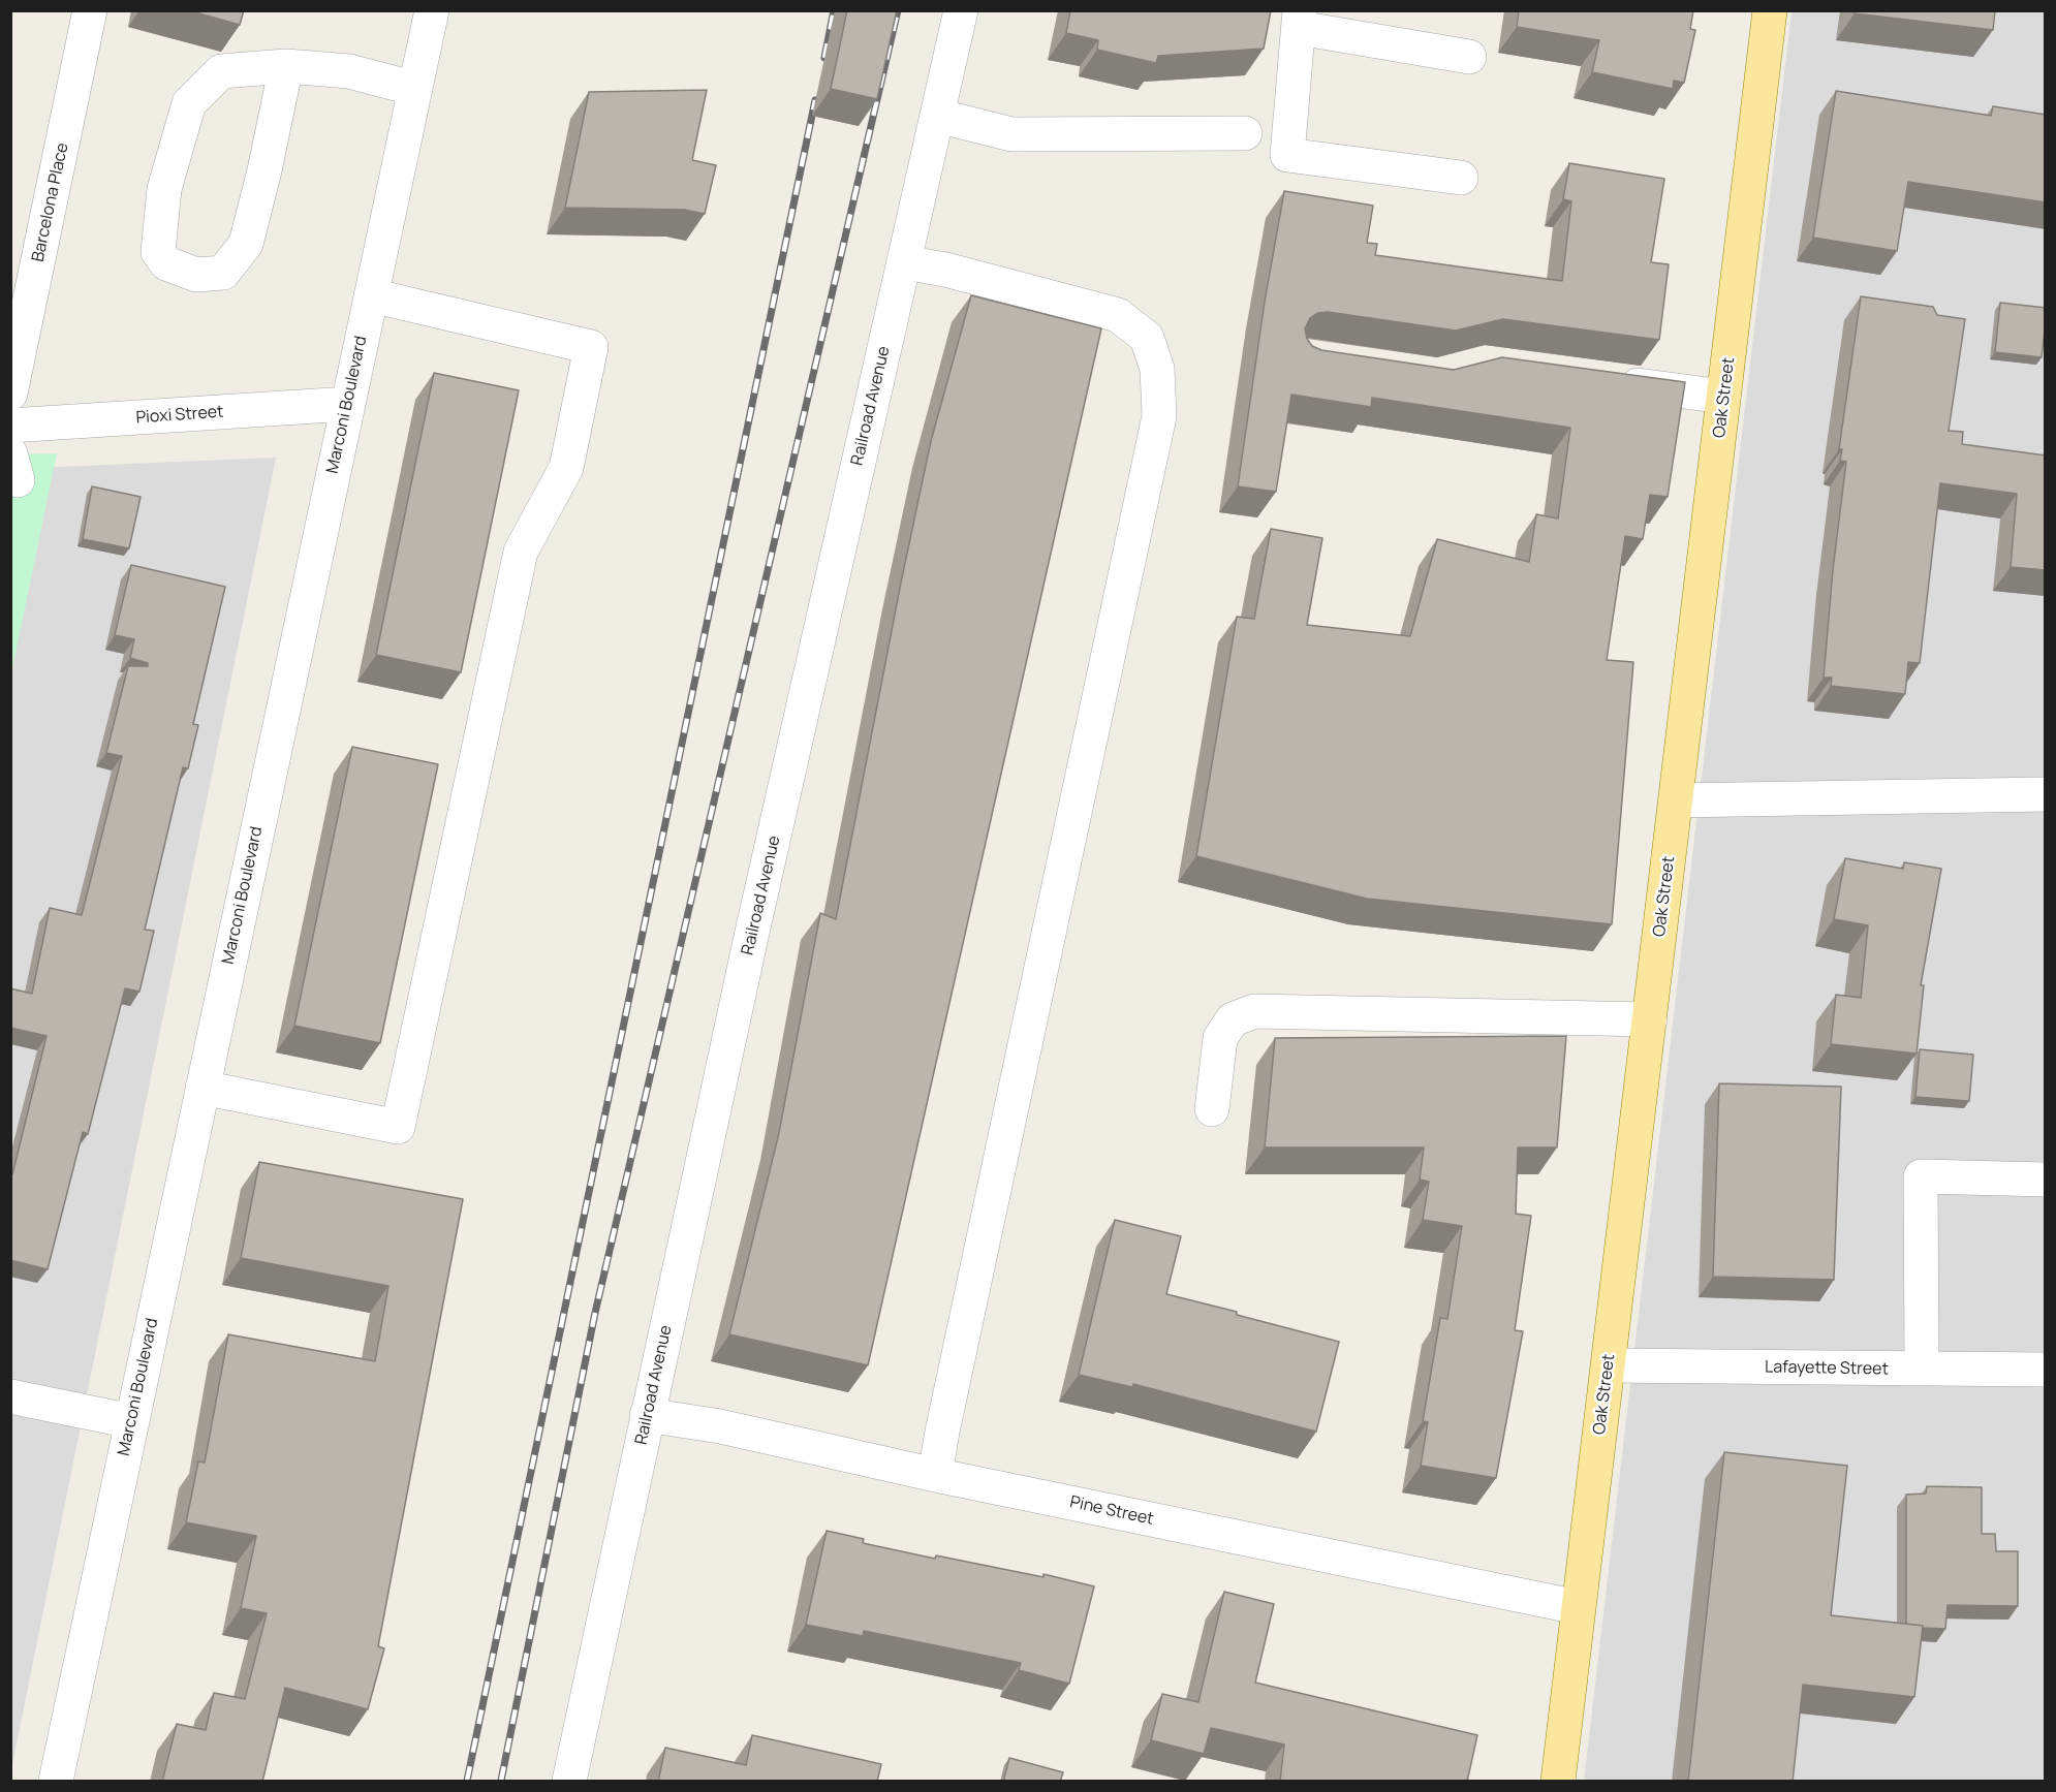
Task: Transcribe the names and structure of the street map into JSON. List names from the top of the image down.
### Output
{
  "streets": {
    "main road": ["Oak Street"],
    "street": [
      "Barcelona Place",
      "Marconi Boulevard",
      "Railroad Avenue",
      "Pioxi Street",
      "Lafayette Street",
      "Pine Street"
    ]
  },
  "crossings": [
    ["Oak Street", "Lafayette Street"],
    ["Oak Street", "Pine Street"],
    ["Marconi Boulevard", "Pioxi Street"],
    ["Railroad Avenue", "Pine Street"]
  ]
}
